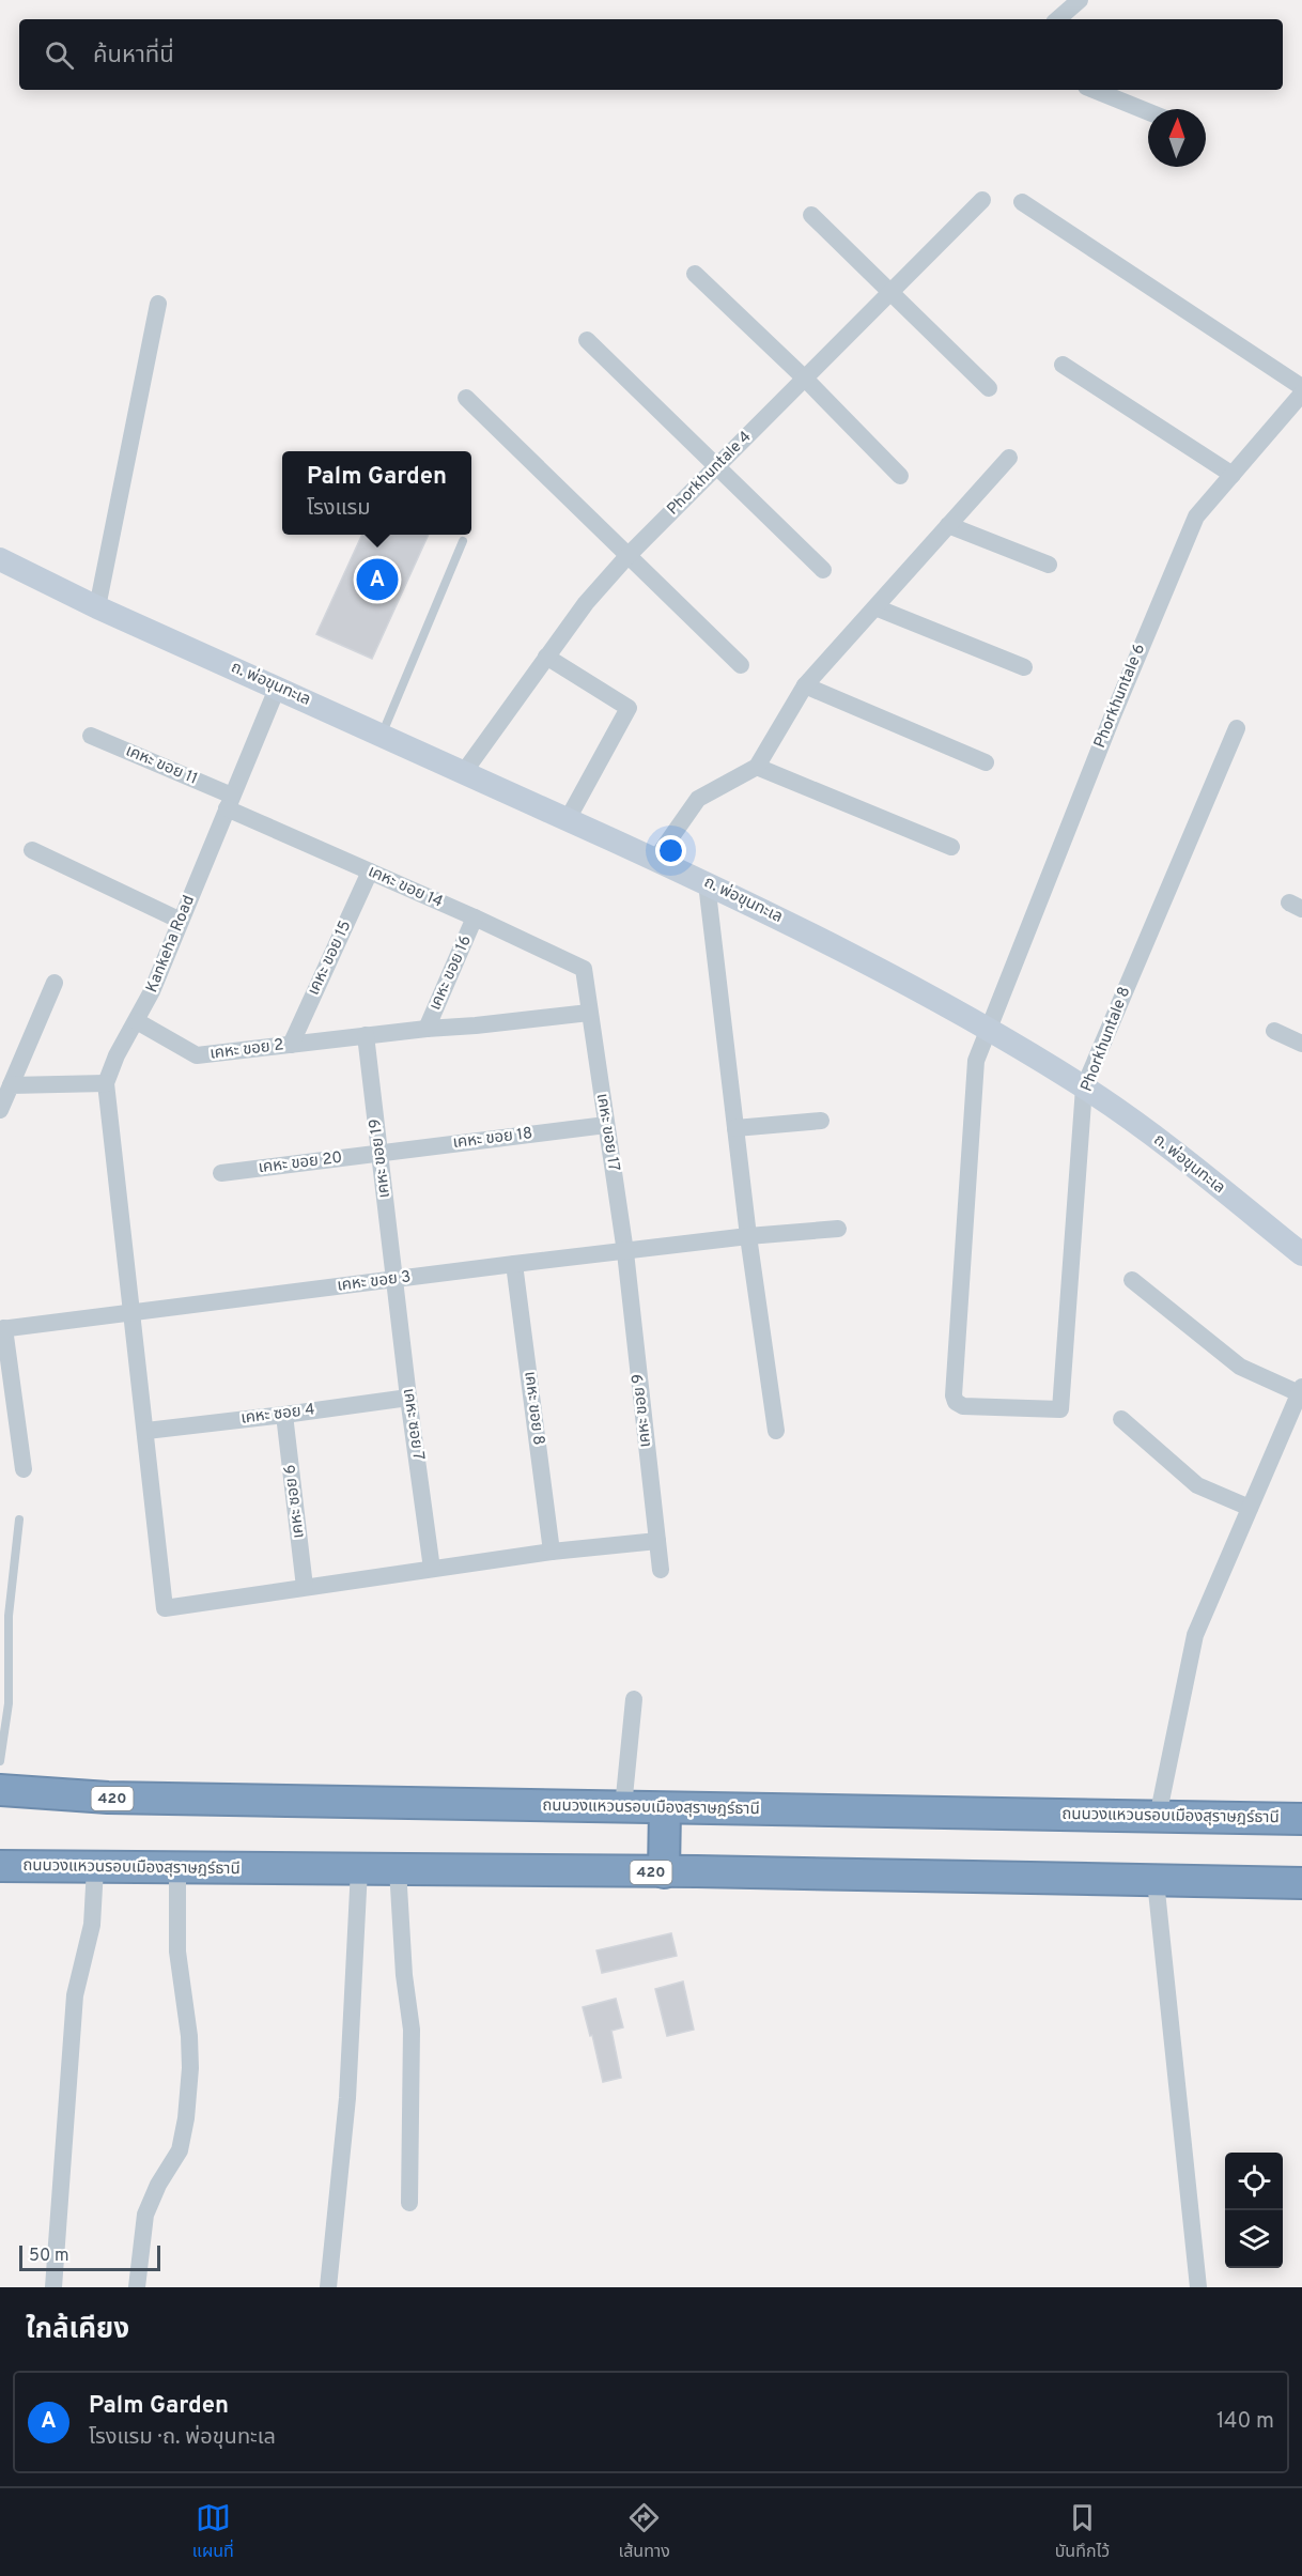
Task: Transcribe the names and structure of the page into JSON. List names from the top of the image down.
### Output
{
  "streets": {
    "highway": ["420", "ถนนวงแหวนรอบเมืองสุราษฎร์ธานี"],
    "street": [
      "Phorkhuntale 4",
      "ถ. พ่อขุนทะเล",
      "Phorkhuntale 6",
      "เคหะ ขอย 11",
      "เคหะ ขอย 14",
      "Kankeha Road",
      "เคหะ ขอย 15",
      "เคหะ ขอย 16",
      "Phorkhuntale 8",
      "เคหะ ขอย 2",
      "เคหะ ขอย 17",
      "เคหะ ขอย 18",
      "เคหะ ขอย 19",
      "เคหะ ขอย 20",
      "เคหะ ขอย 3",
      "เคหะ ขอย 8",
      "เคหะ ขอย 9",
      "เคหะ ซอย 4",
      "เคหะ ซอย 7",
      "เคหะ ซอย 6"
    ]
  },
  "crossings": [
    ["Phorkhuntale 4", "ถ. พ่อขุนทะเล"],
    ["ถ. พ่อขุนทะเล", "Phorkhuntale 6"],
    ["ถ. พ่อขุนทะเล", "Kankeha Road"],
    ["ถ. พ่อขุนทะเล", "Phorkhuntale 8"],
    ["Phorkhuntale 6", "Phorkhuntale 8"],
    ["เคหะ ขอย 11", "เคหะ ขอย 14"],
    ["เคหะ ขอย 11", "Kankeha Road"],
    ["เคหะ ขอย 14", "Kankeha Road"],
    ["เคหะ ขอย 14", "เคหะ ขอย 15"],
    ["เคหะ ขอย 14", "เคหะ ขอย 16"],
    ["เคหะ ขอย 14", "เคหะ ขอย 17"],
    ["Kankeha Road", "เคหะ ขอย 2"],
    ["เคหะ ขอย 15", "เคหะ ขอย 2"],
    ["เคหะ ขอย 2", "เคหะ ขอย 19"],
    ["เคหะ ขอย 17", "เคหะ ขอย 18"],
    ["เคหะ ขอย 17", "เคหะ ขอย 3"],
    ["เคหะ ขอย 17", "เคหะ ขอย 9"],
    ["เคหะ ขอย 18", "เคหะ ขอย 19"],
    ["เคหะ ขอย 18", "เคหะ ขอย 20"],
    ["เคหะ ขอย 19", "เคหะ ขอย 20"],
    ["เคหะ ขอย 19", "เคหะ ขอย 3"],
    ["เคหะ ขอย 19", "เคหะ ซอย 7"],
    ["เคหะ ขอย 3", "เคหะ ขอย 8"],
    ["เคหะ ขอย 3", "เคหะ ขอย 9"],
    ["เคหะ ขอย 3", "เคหะ ซอย 7"],
    ["เคหะ ซอย 4", "เคหะ ซอย 7"],
    ["เคหะ ซอย 4", "เคหะ ซอย 6"]
  ],
  "scale_bar": "50 m",
  "north": "top",
  "page": {
    "search": "ค้นหาที่นี่",
    "popup": ["Palm Garden", "โรงแรม"],
    "pins": "A",
    "scale": "50 m",
    "heading": "ใกล้เคียง",
    "list": [
      {
        "mark": "A",
        "name": "Palm Garden",
        "note": "โรงแรม · ถ. พ่อขุนทะเล",
        "value": "140 m"
      }
    ],
    "nav": ["แผนที่", "เส้นทาง", "บันทึกไว้"]
  }
}
